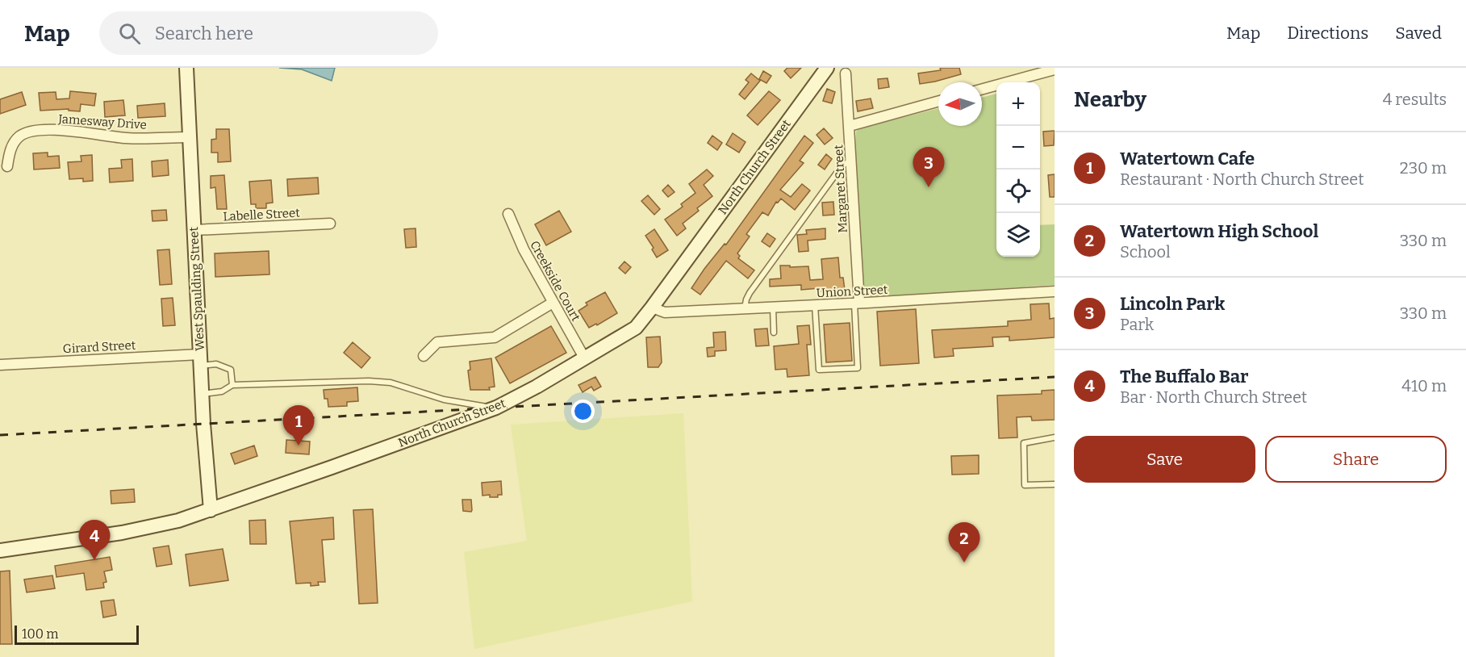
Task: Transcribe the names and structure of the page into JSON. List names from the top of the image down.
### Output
{
  "streets": {
    "main road": ["North Church Street", "West Spaulding Street"],
    "street": [
      "Jamesway Drive",
      "Margaret Street",
      "Labelle Street",
      "Creekside Court",
      "Union Street",
      "Girard Street"
    ]
  },
  "crossings": [
    ["Jamesway Drive", "West Spaulding Street"],
    ["North Church Street", "Creekside Court"],
    ["North Church Street", "West Spaulding Street"],
    ["North Church Street", "Union Street"],
    ["Margaret Street", "Union Street"],
    ["Labelle Street", "West Spaulding Street"],
    ["West Spaulding Street", "Girard Street"]
  ],
  "scale_bar": "100 m",
  "north": "left",
  "page": {
    "header": "Map",
    "search": "Search here",
    "nav": ["Map", "Directions", "Saved"],
    "heading": ["Nearby", "4 results"],
    "map_buttons": ["+", "−"],
    "list": [
      {
        "mark": "1",
        "name": "Watertown Cafe",
        "note": "Restaurant · North Church Street",
        "value": "230 m"
      },
      {
        "mark": "2",
        "name": "Watertown High School",
        "note": "School",
        "value": "330 m"
      },
      {
        "mark": "3",
        "name": "Lincoln Park",
        "note": "Park",
        "value": "330 m"
      },
      {
        "mark": "4",
        "name": "The Buffalo Bar",
        "note": "Bar · North Church Street",
        "value": "410 m"
      }
    ],
    "pins": [
      "3",
      "1",
      "4",
      "2"
    ],
    "buttons": ["Save", "Share"],
    "scale": "100 m"
  }
}
